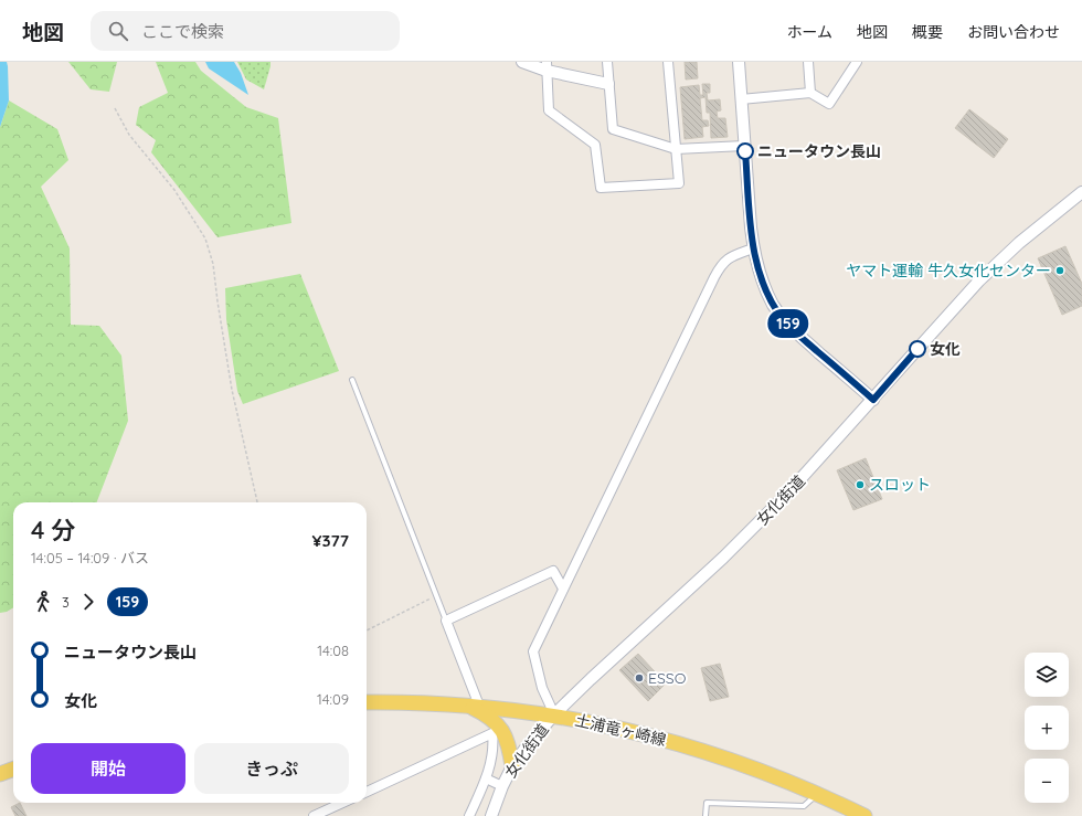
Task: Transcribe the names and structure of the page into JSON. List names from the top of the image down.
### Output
{
  "streets": {
    "main road": ["土浦竜ヶ崎線"],
    "street": ["女化街道"]
  },
  "crossings": [
    ["女化街道", "土浦竜ヶ崎線"]
  ],
  "places": [
    "ニュータウン長山",
    "ヤマト運輸 牛久女化センター",
    "女化",
    "スロット",
    "ESSO"
  ],
  "lines": ["bus line 159"],
  "page": {
    "header": "地図",
    "search": "ここで検索",
    "nav": [
      "ホーム",
      "地図",
      "概要",
      "お問い合わせ"
    ],
    "on_map": "159",
    "heading": ["4 分", "14:05 – 14:09 · バス", "¥377"],
    "legs": ["3", "159"],
    "list": [
      {
        "name": "ニュータウン長山",
        "value": "14:08"
      },
      {
        "name": "女化",
        "value": "14:09"
      }
    ],
    "map_buttons": ["+", "−"],
    "buttons": ["開始", "きっぷ"]
  }
}
